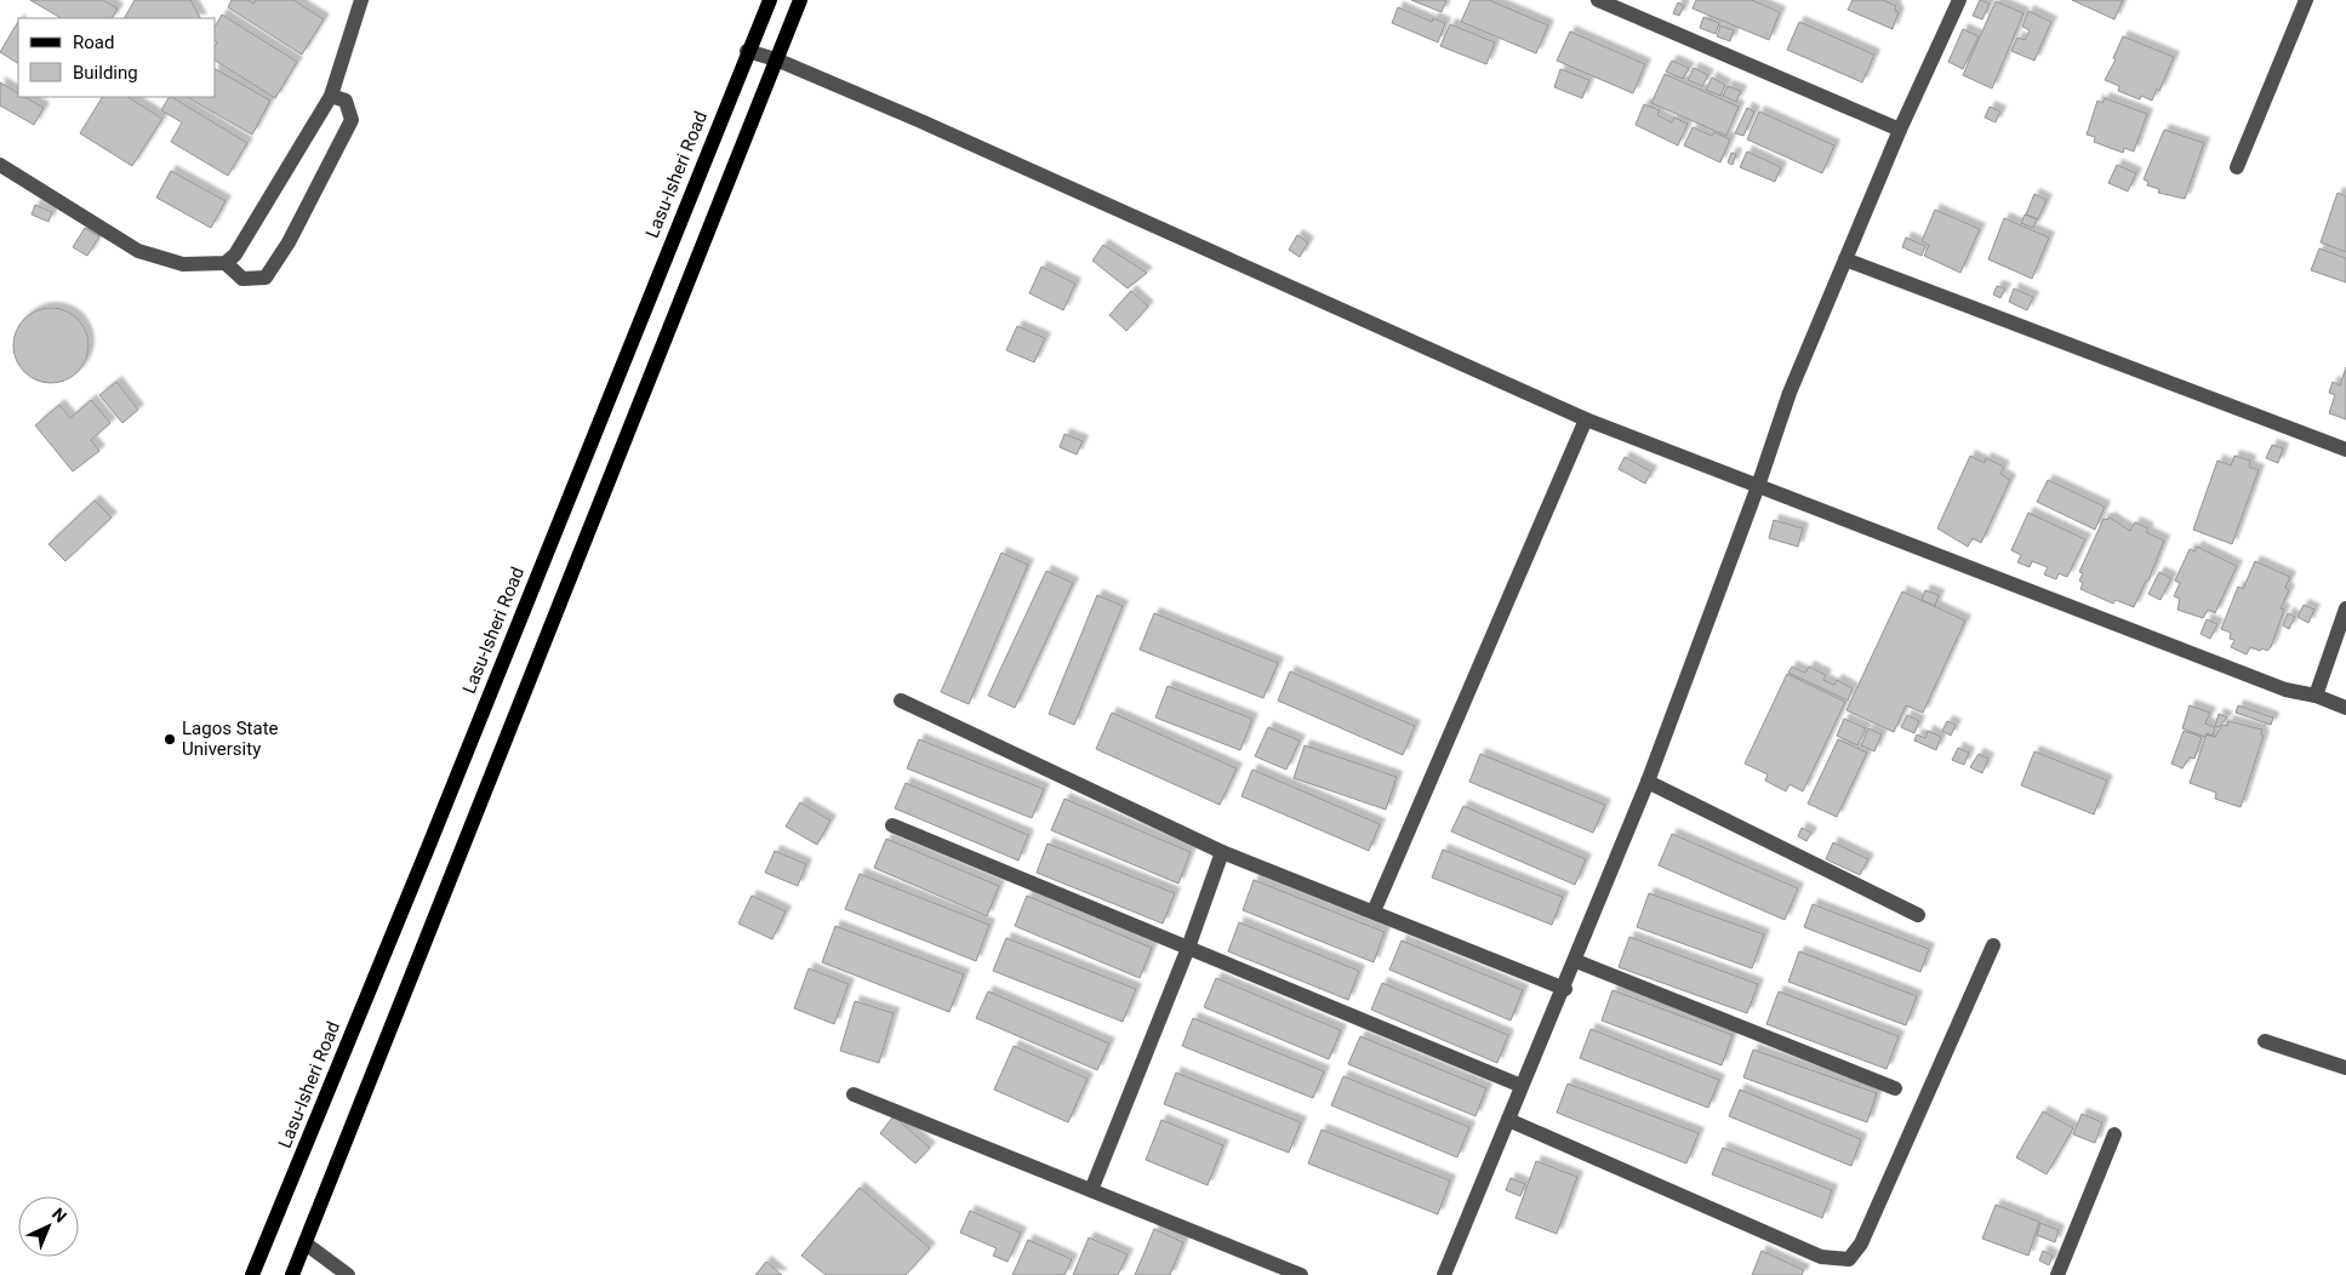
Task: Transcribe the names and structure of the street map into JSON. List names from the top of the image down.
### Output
{
  "streets": {
    "main road": ["Lasu-Isheri Road"]
  },
  "places": ["Lagos State University"],
  "legend": ["Road", "Building"],
  "north": "top right"
}
